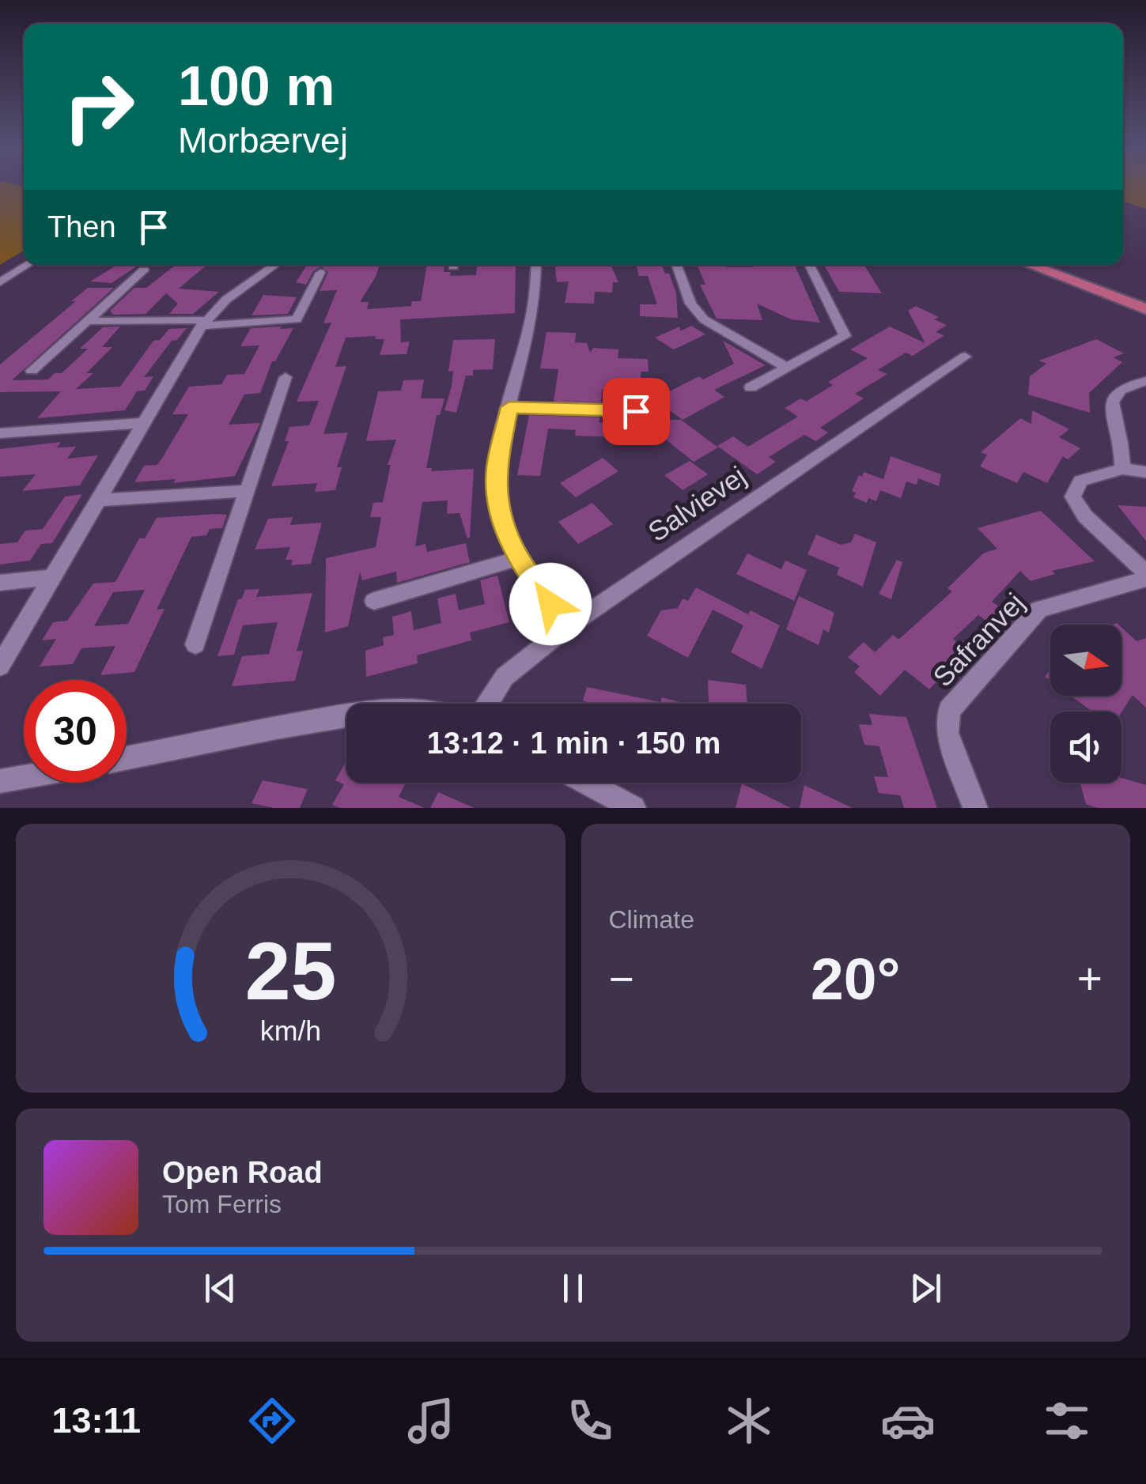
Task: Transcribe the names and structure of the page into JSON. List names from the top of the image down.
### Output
{
  "streets": {
    "street": ["Salvievej", "Safranvej"]
  },
  "north": "right",
  "page": {
    "turn": ["100 m", "Morbærvej"],
    "then": "Then",
    "limit": "30",
    "trip": "13:12 · 1 min · 150 m",
    "tile": "Climate",
    "heat": ["−", "20°", "+"],
    "song": ["Open Road", "Tom Ferris"],
    "tabs": "13:11",
    "gauge": ["25", "km/h"]
  }
}
